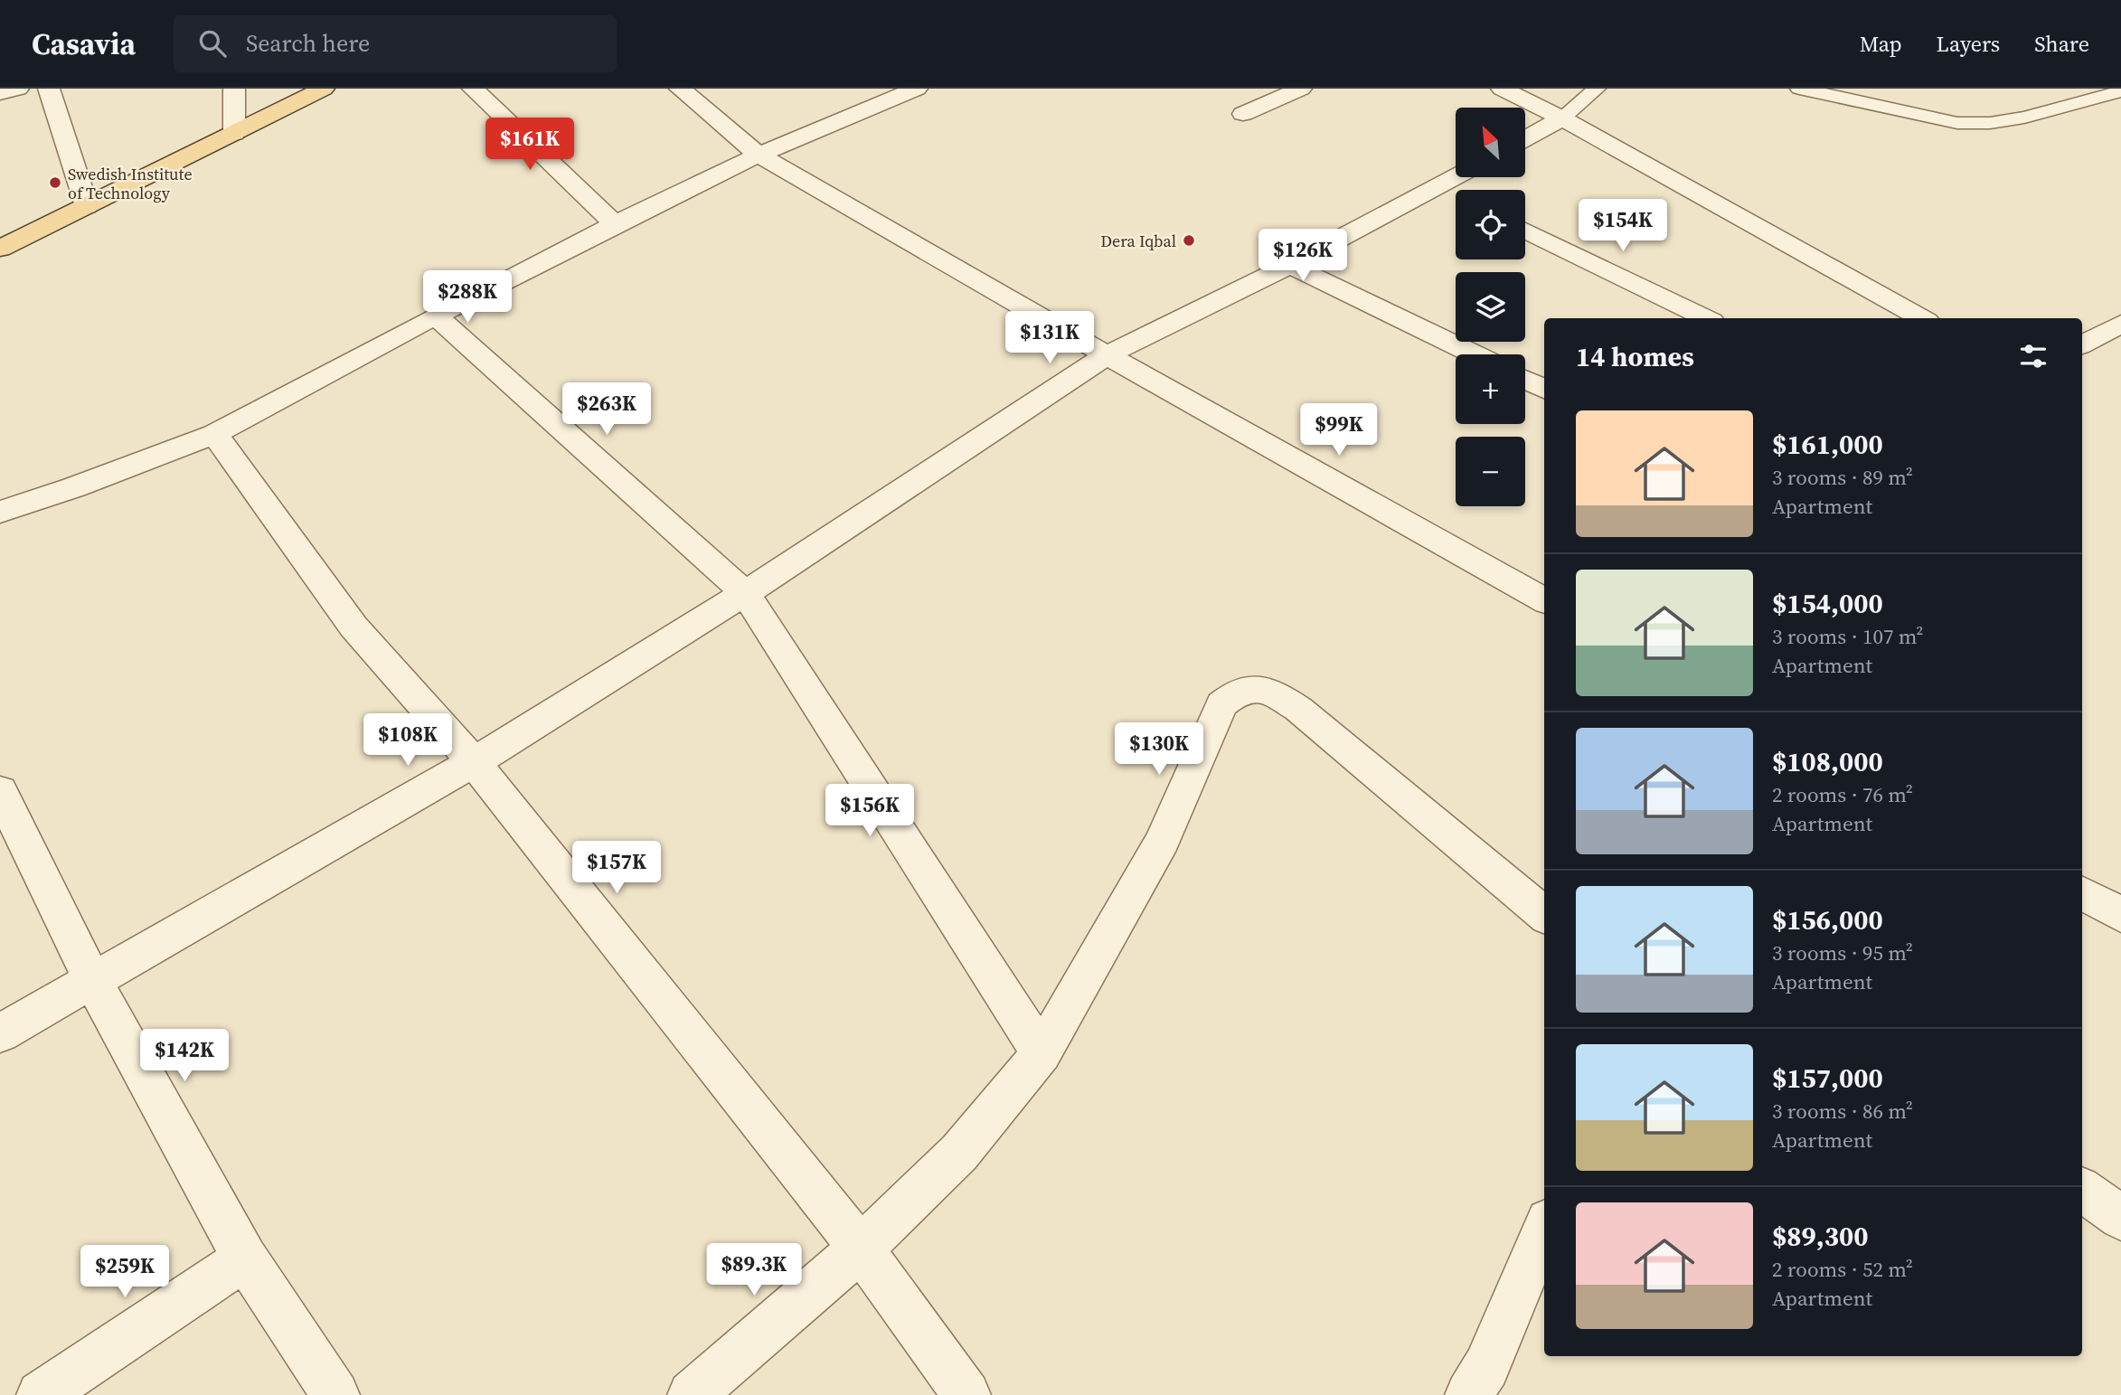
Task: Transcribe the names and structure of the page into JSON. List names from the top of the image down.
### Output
{
  "places": ["Swedish Institute of Technology", "Dera Iqbal"],
  "north": "top left",
  "page": {
    "header": "Casavia",
    "search": "Search here",
    "nav": ["Map", "Layers", "Share"],
    "map_buttons": ["+", "−"],
    "price": [
      "$161K",
      "$154K",
      "$126K",
      "$288K",
      "$131K",
      "$263K",
      "$99K",
      "$108K",
      "$130K",
      "$156K",
      "$157K",
      "$142K",
      "$89.3K",
      "$259K"
    ],
    "heading": "14 homes",
    "list": [
      {
        "name": "$161,000",
        "note": "3 rooms · 89 m² · Apartment"
      },
      {
        "name": "$154,000",
        "note": "3 rooms · 107 m² · Apartment"
      },
      {
        "name": "$108,000",
        "note": "2 rooms · 76 m² · Apartment"
      },
      {
        "name": "$156,000",
        "note": "3 rooms · 95 m² · Apartment"
      },
      {
        "name": "$157,000",
        "note": "3 rooms · 86 m² · Apartment"
      },
      {
        "name": "$89,300",
        "note": "2 rooms · 52 m² · Apartment"
      }
    ]
  }
}
